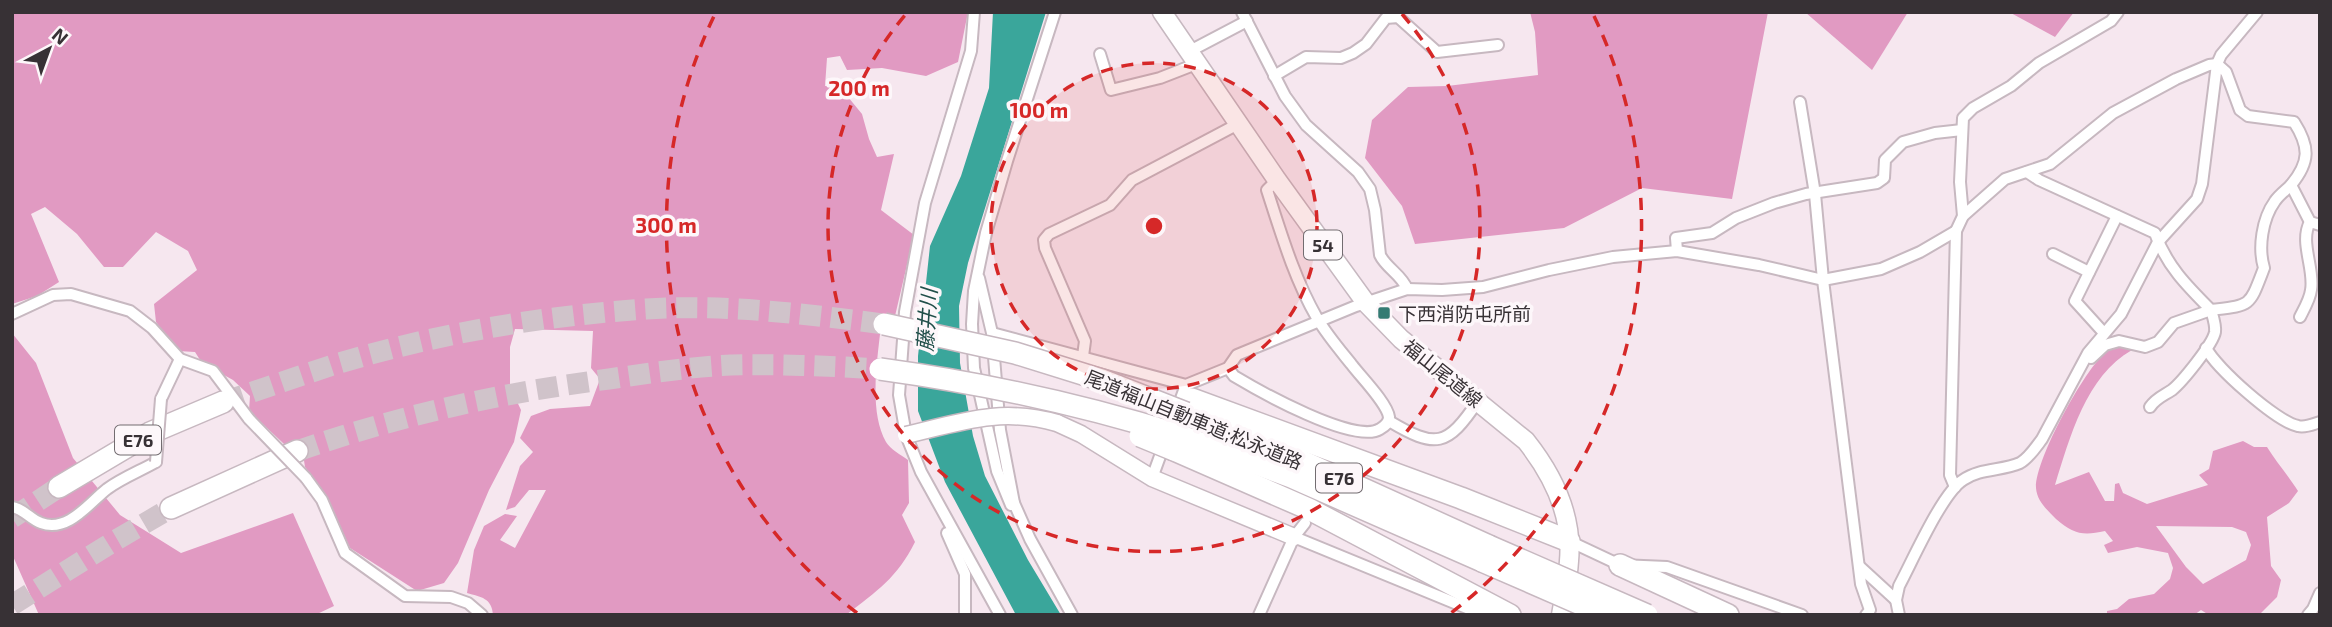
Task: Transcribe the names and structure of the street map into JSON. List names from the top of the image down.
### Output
{
  "streets": {
    "highway": ["尾道福山自動車道;松永道路", "E76"],
    "main road": ["54", "福山尾道線"]
  },
  "water": ["藤井川"],
  "places": {
    "transit": ["下西消防屯所前"]
  },
  "north": "top right",
  "rings": ["200 m", "100 m", "300 m"]
}
